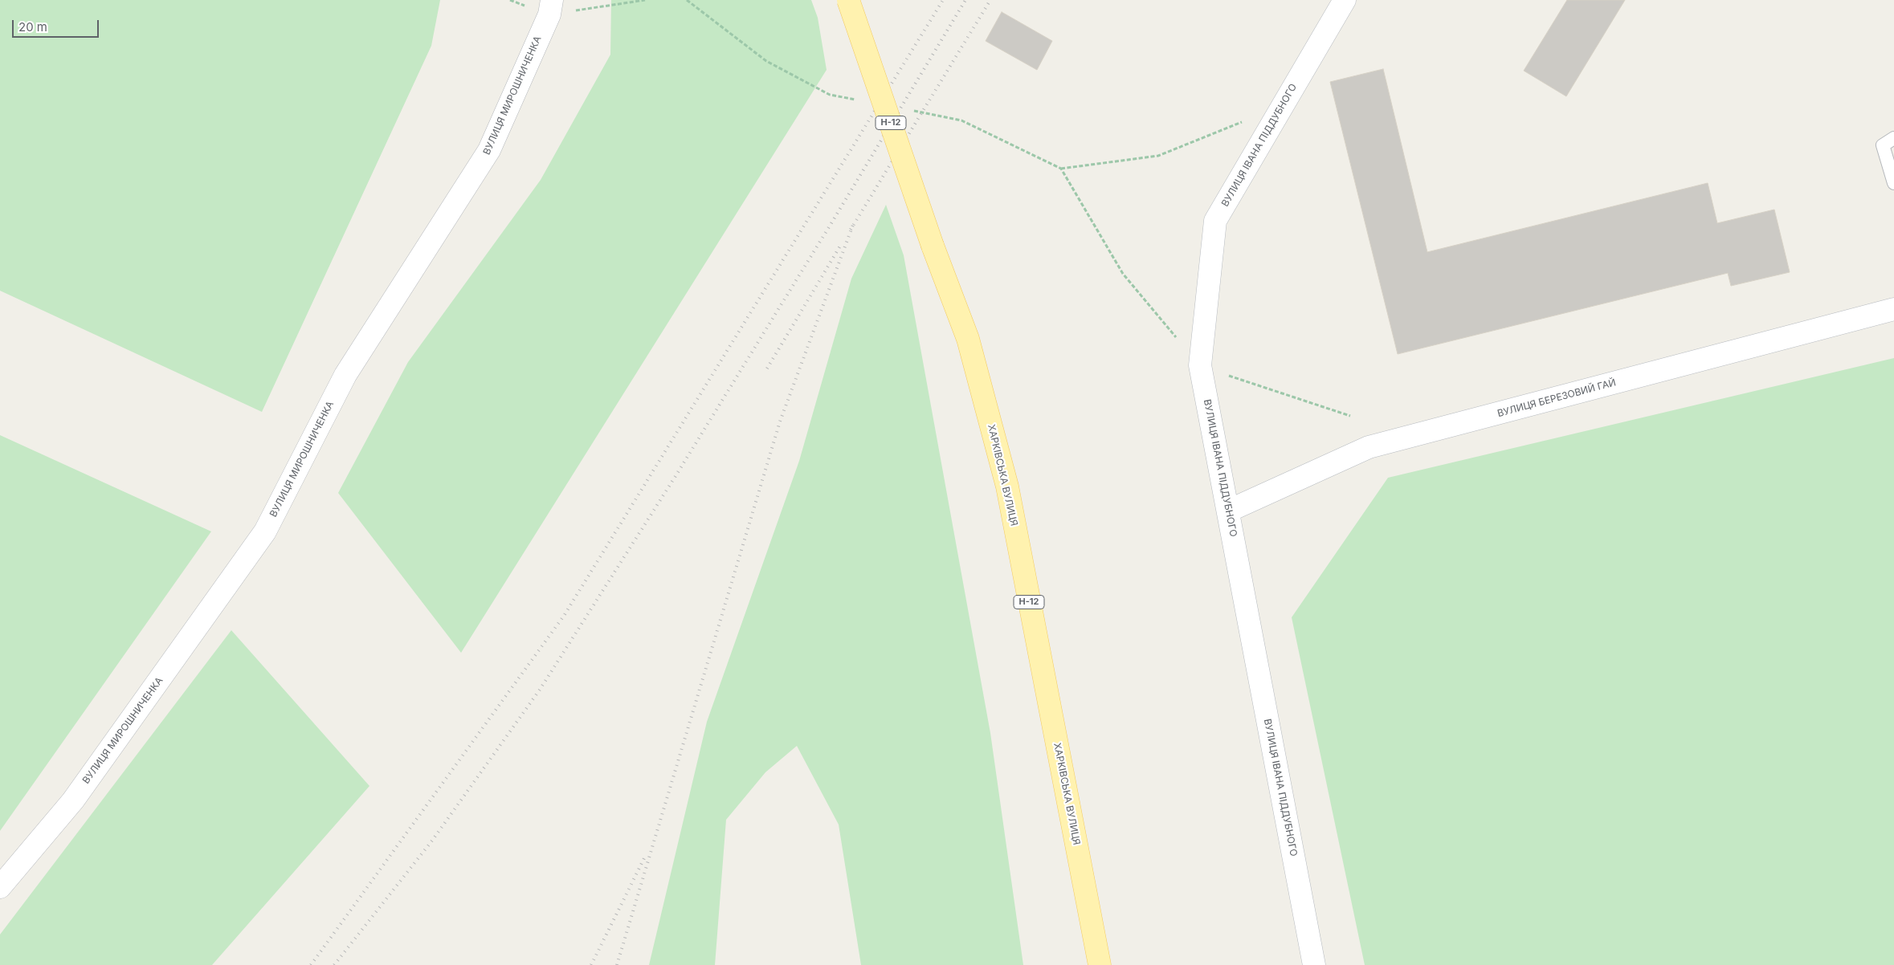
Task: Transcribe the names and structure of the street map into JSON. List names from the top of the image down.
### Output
{
  "streets": {
    "main road": ["Н-12", "ХАРКІВСЬКА ВУЛИЦЯ"],
    "street": ["ВУЛИЦЯ МИРОШНИЧЕНКА", "ВУЛИЦЯ ІВАНА ПІДДУБНОГО", "ВУЛИЦЯ БЕРЕЗОВИЙ ГАЙ"]
  },
  "crossings": [
    ["ВУЛИЦЯ ІВАНА ПІДДУБНОГО", "ВУЛИЦЯ БЕРЕЗОВИЙ ГАЙ"]
  ],
  "scale_bar": "20 m"
}
